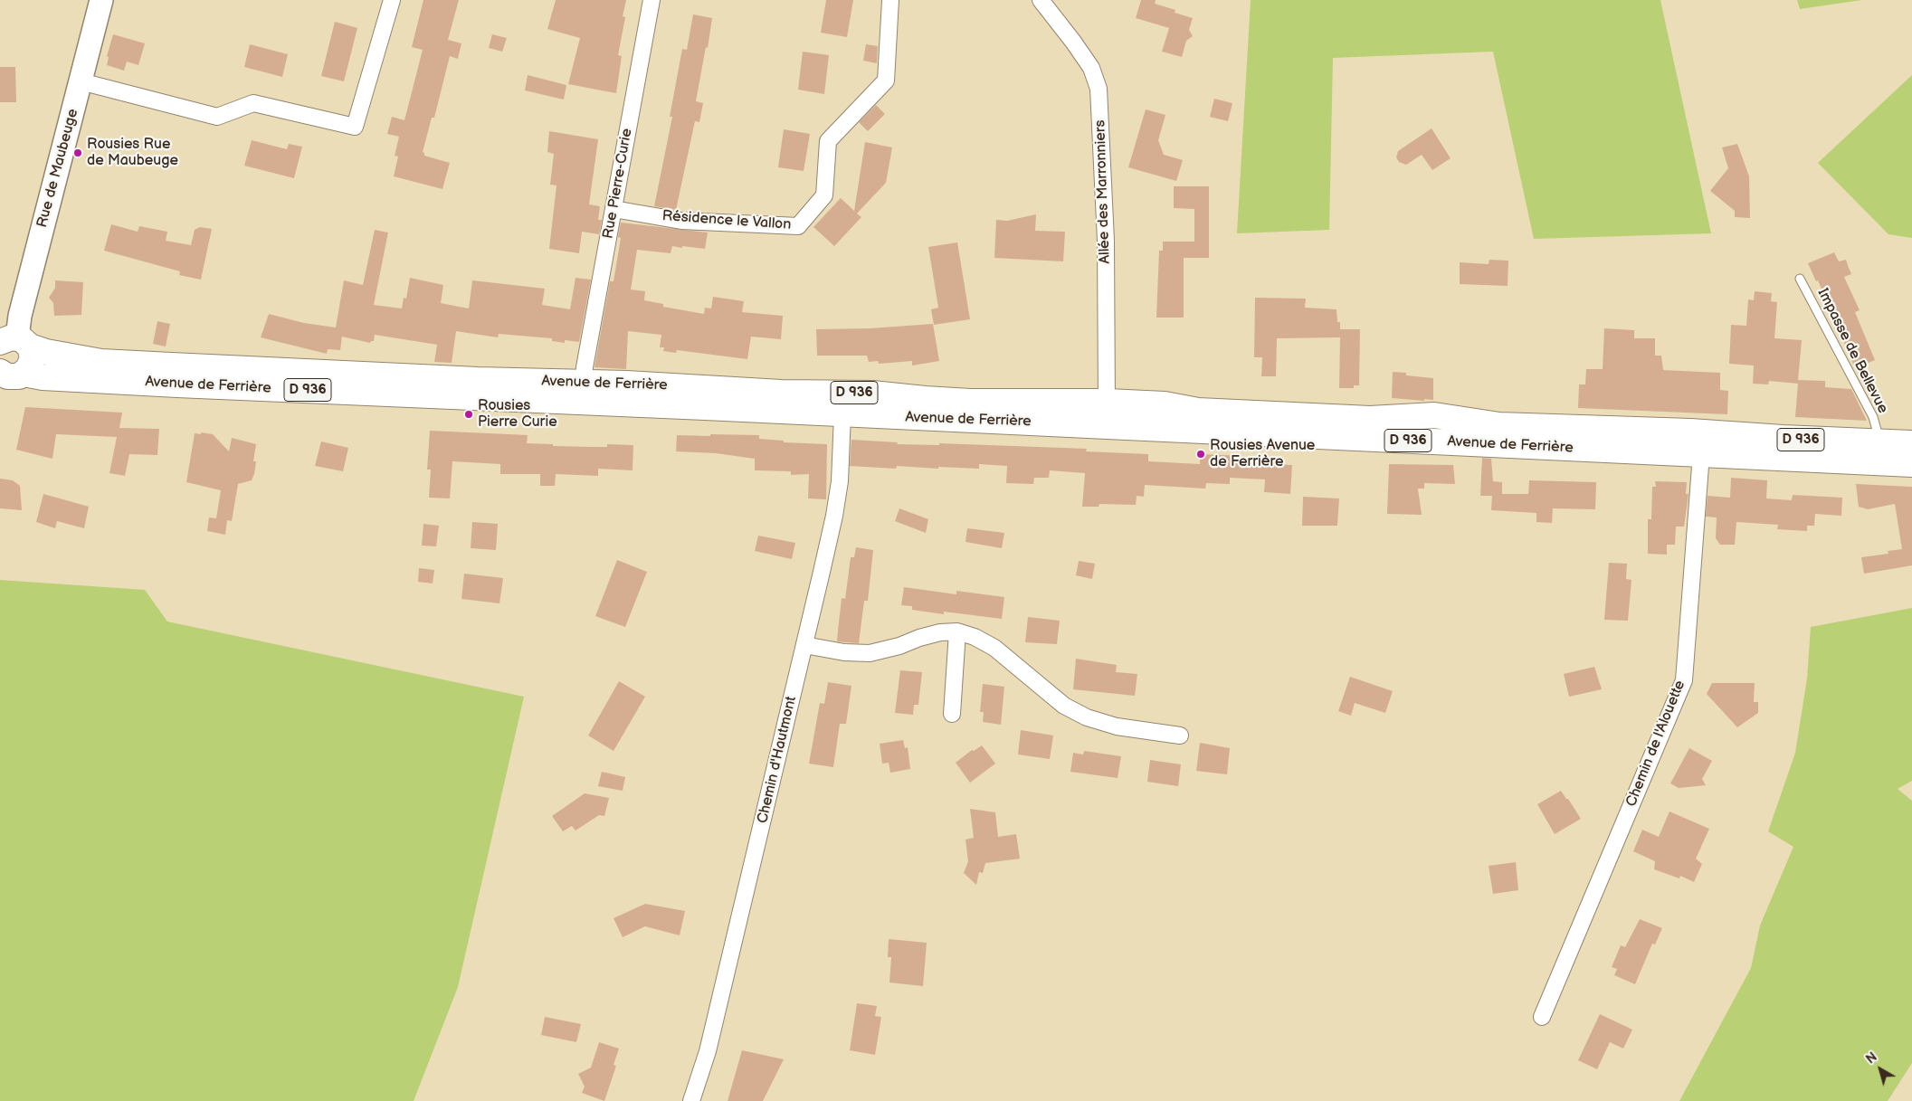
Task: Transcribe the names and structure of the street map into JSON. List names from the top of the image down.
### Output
{
  "streets": {
    "main road": ["Avenue de Ferrière", "D 936"],
    "street": [
      "Rue de Maubeuge",
      "Rue Pierre-Curie",
      "Allée des Marronniers",
      "Résidence le Vallon",
      "Chemin de l'Alouette",
      "Chemin d'Hautmont"
    ],
    "lane": ["Impasse de Bellevue"]
  },
  "crossings": [
    ["Rue de Maubeuge", "Avenue de Ferrière"],
    ["Rue Pierre-Curie", "Résidence le Vallon"],
    ["Rue Pierre-Curie", "Avenue de Ferrière"],
    ["Allée des Marronniers", "Avenue de Ferrière"],
    ["Impasse de Bellevue", "Avenue de Ferrière"],
    ["Avenue de Ferrière", "Chemin de l'Alouette"],
    ["Avenue de Ferrière", "Chemin d'Hautmont"]
  ],
  "places": ["Rousies Rue de Maubeuge", "Rousies Pierre Curie", "Rousies Avenue de Ferrière"],
  "north": "top left"
}
